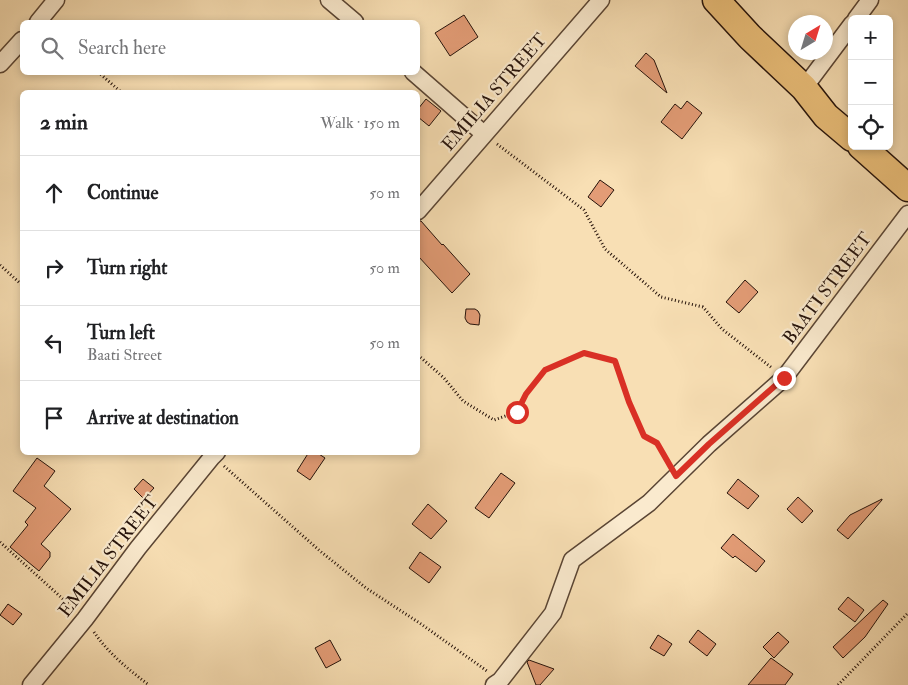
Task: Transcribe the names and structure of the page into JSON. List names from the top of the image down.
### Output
{
  "streets": {
    "street": ["EMILIA STREET", "BAATI STREET"]
  },
  "north": "top right",
  "page": {
    "map_buttons": ["+", "−"],
    "search": "Search here",
    "heading": ["2 min", "Walk · 150 m"],
    "list": [
      ["Continue", "50 m"],
      ["Turn right", "50 m"],
      ["Turn left", "Baati Street", "50 m"],
      "Arrive at destination"
    ]
  }
}
